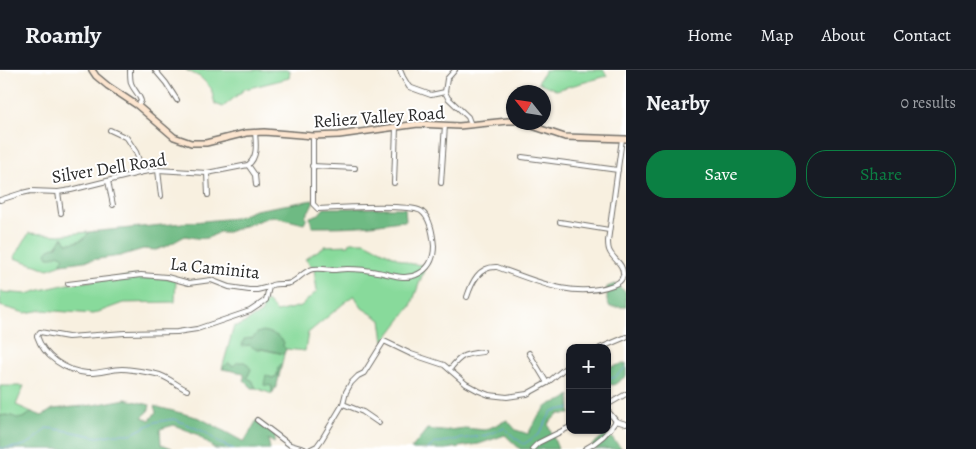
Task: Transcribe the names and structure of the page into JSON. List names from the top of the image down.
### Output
{
  "streets": {
    "main road": ["Reliez Valley Road"],
    "street": ["Silver Dell Road", "La Caminita"]
  },
  "north": "top left",
  "page": {
    "header": "Roamly",
    "nav": [
      "Home",
      "Map",
      "About",
      "Contact"
    ],
    "heading": ["Nearby", "0 results"],
    "buttons": ["Save", "Share"],
    "map_buttons": ["+", "−"]
  }
}
